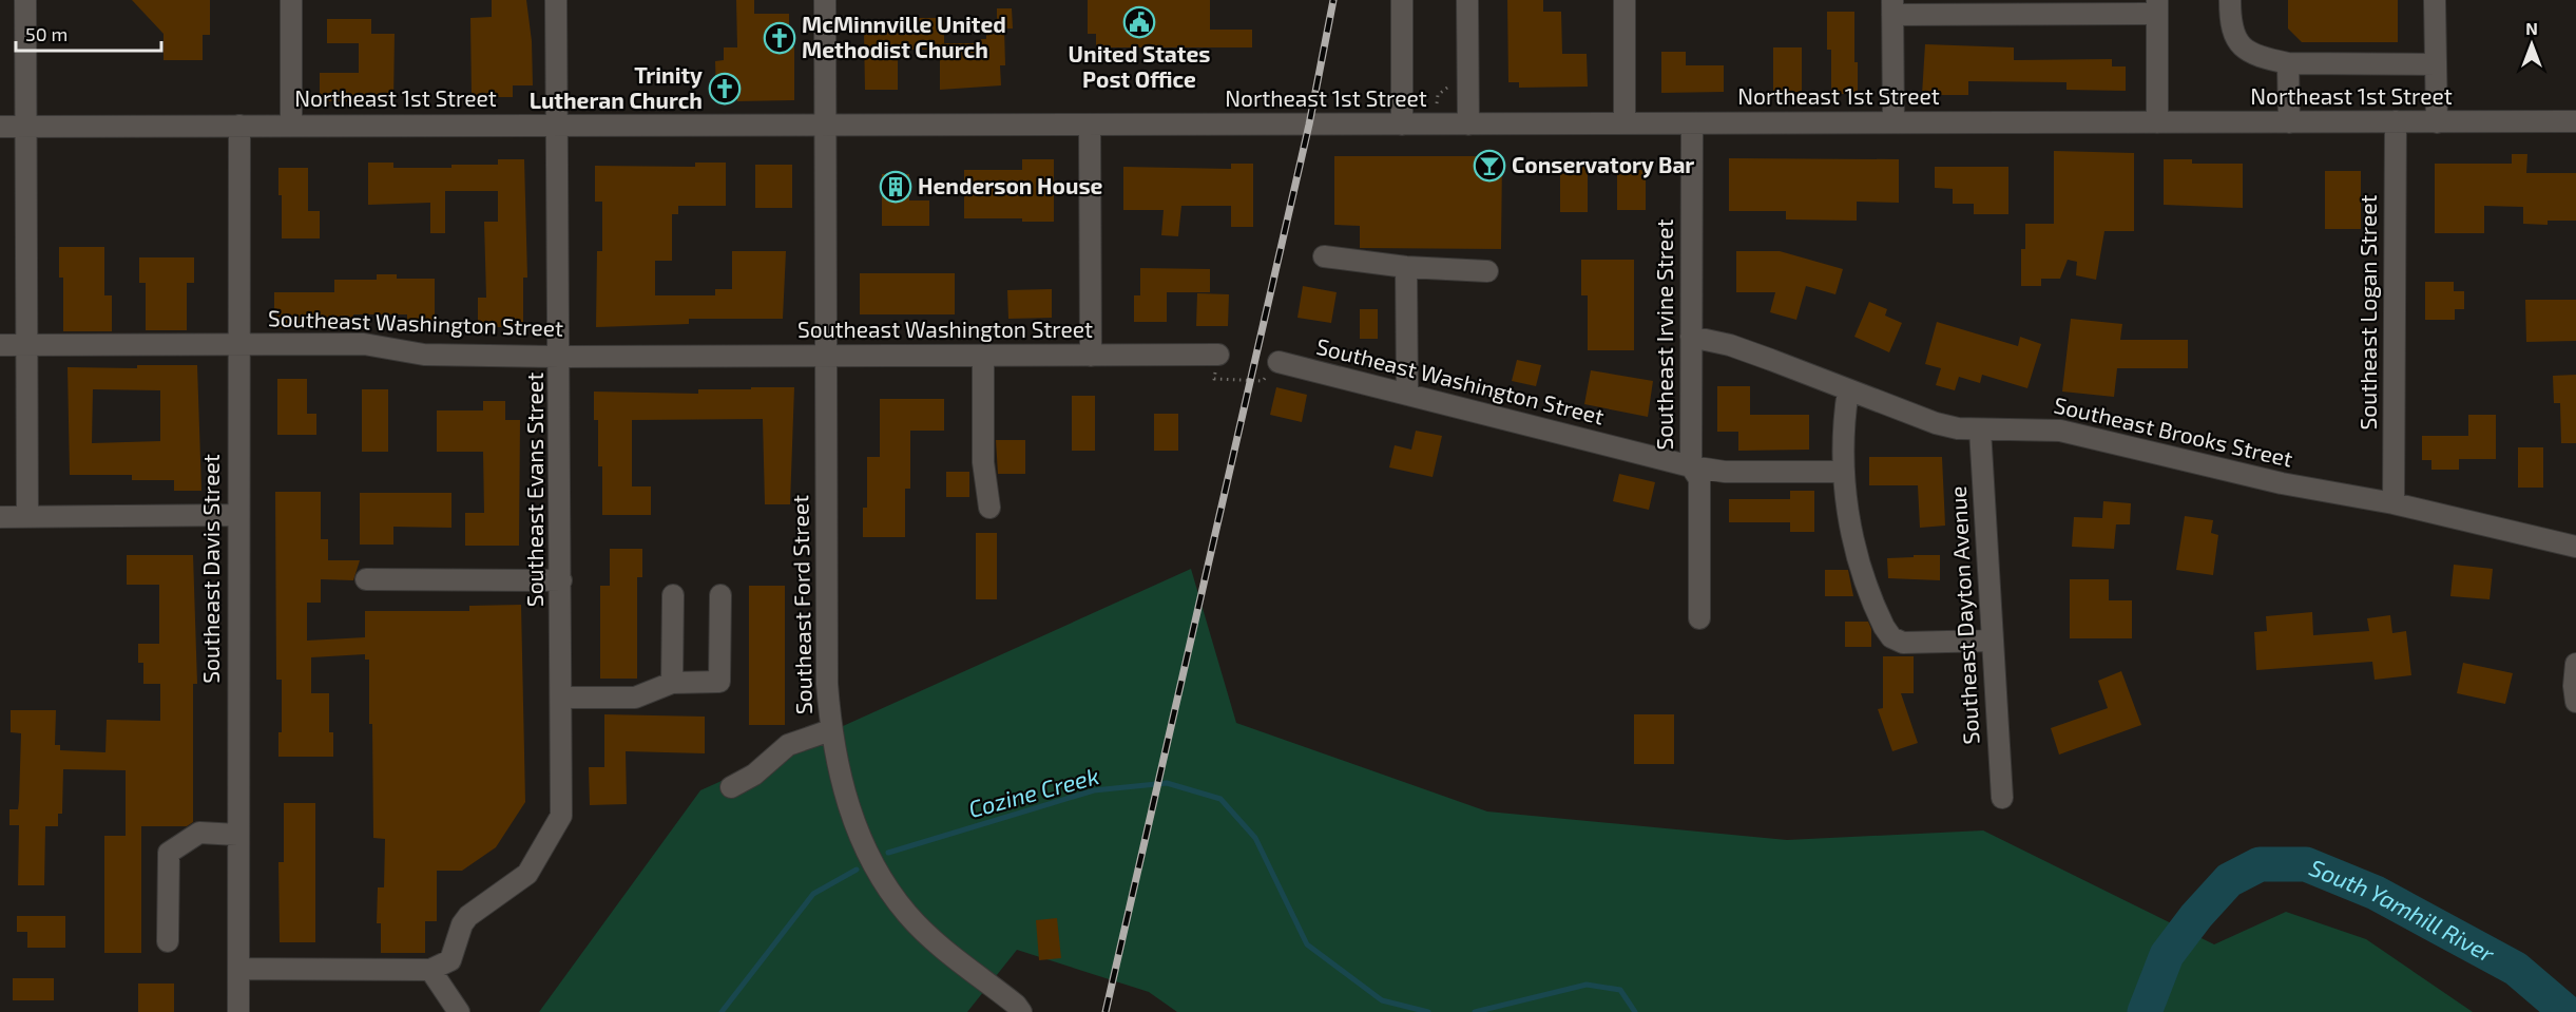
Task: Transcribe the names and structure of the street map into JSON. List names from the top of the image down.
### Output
{
  "streets": {
    "street": [
      "Northeast 1st Street",
      "Southeast Logan Street",
      "Southeast Washington Street",
      "Southeast Irvine Street",
      "Southeast Brooks Street",
      "Southeast Evans Street",
      "Southeast Davis Street",
      "Southeast Ford Street",
      "Southeast Dayton Avenue"
    ]
  },
  "crossings": [
    ["Northeast 1st Street", "Southeast Logan Street"],
    ["Northeast 1st Street", "Southeast Irvine Street"],
    ["Northeast 1st Street", "Southeast Evans Street"],
    ["Northeast 1st Street", "Southeast Davis Street"],
    ["Northeast 1st Street", "Southeast Ford Street"],
    ["Southeast Logan Street", "Southeast Brooks Street"],
    ["Southeast Washington Street", "Southeast Irvine Street"],
    ["Southeast Washington Street", "Southeast Evans Street"],
    ["Southeast Washington Street", "Southeast Davis Street"],
    ["Southeast Washington Street", "Southeast Ford Street"],
    ["Southeast Irvine Street", "Southeast Brooks Street"],
    ["Southeast Brooks Street", "Southeast Dayton Avenue"]
  ],
  "water": ["Cozine Creek", "South Yamhill River"],
  "places": {
    "public building": ["United States Post Office"],
    "church": ["McMinnville United Methodist Church", "Trinity Lutheran Church"],
    "bar": ["Conservatory Bar"],
    "building": ["Henderson House"]
  },
  "scale_bar": "50 m",
  "north": "top"
}
